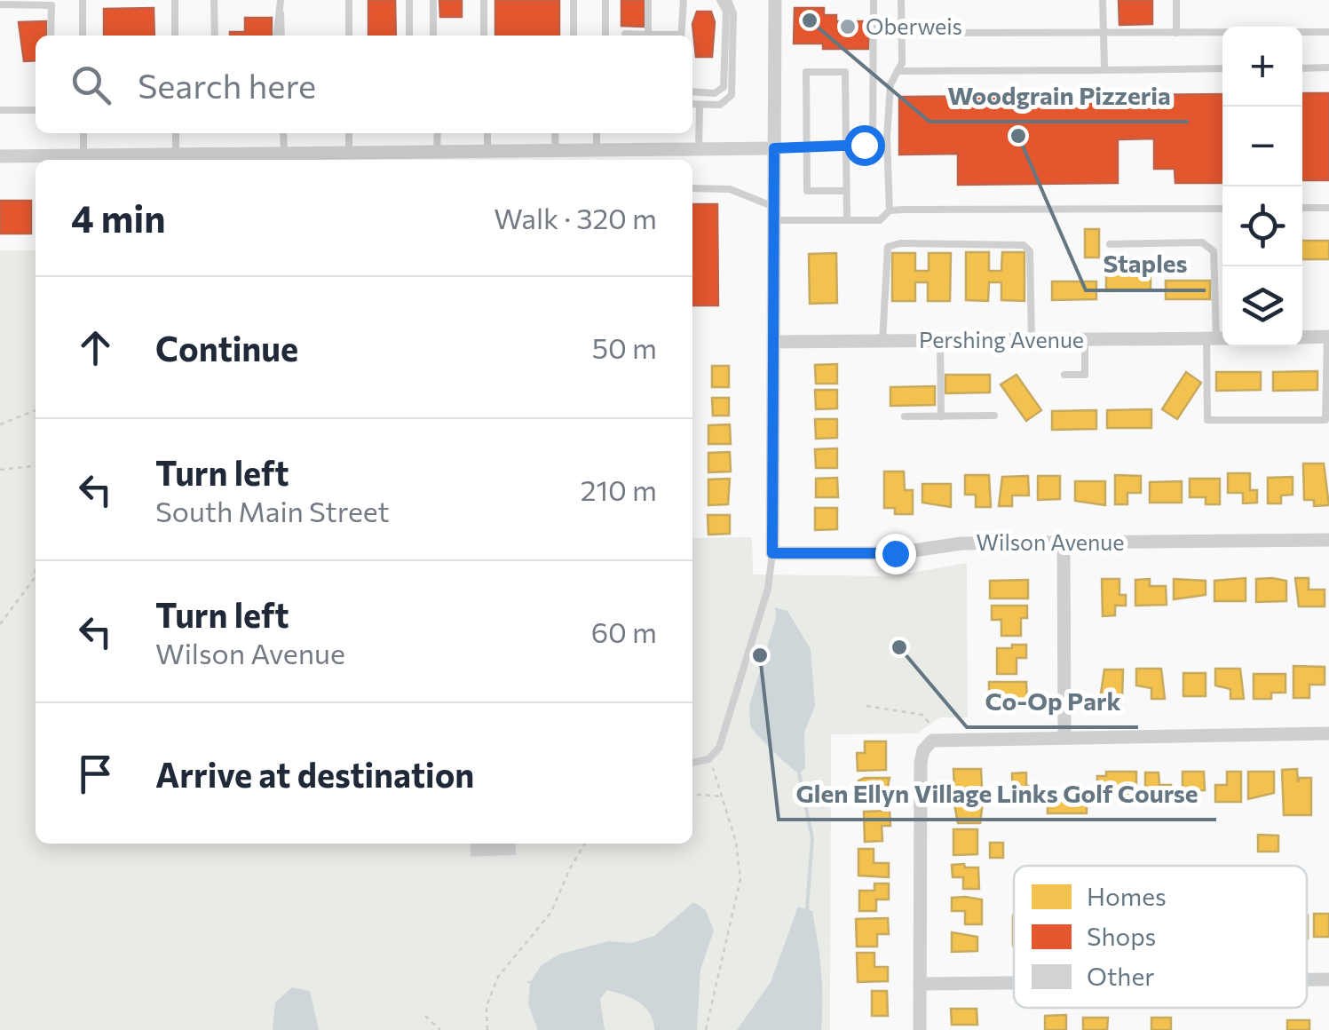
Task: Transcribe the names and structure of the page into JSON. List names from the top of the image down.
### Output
{
  "streets": {
    "street": ["Pershing Avenue", "Wilson Avenue"]
  },
  "places": [
    "Woodgrain Pizzeria",
    "Oberweis",
    "Staples",
    "Co-Op Park",
    "Glen Ellyn Village Links Golf Course"
  ],
  "legend": ["Homes", "Shops", "Other"],
  "page": {
    "map_buttons": ["+", "−"],
    "search": "Search here",
    "heading": ["4 min", "Walk · 320 m"],
    "list": [
      ["Continue", "50 m"],
      ["Turn left", "South Main Street", "210 m"],
      ["Turn left", "Wilson Avenue", "60 m"],
      "Arrive at destination"
    ]
  }
}
